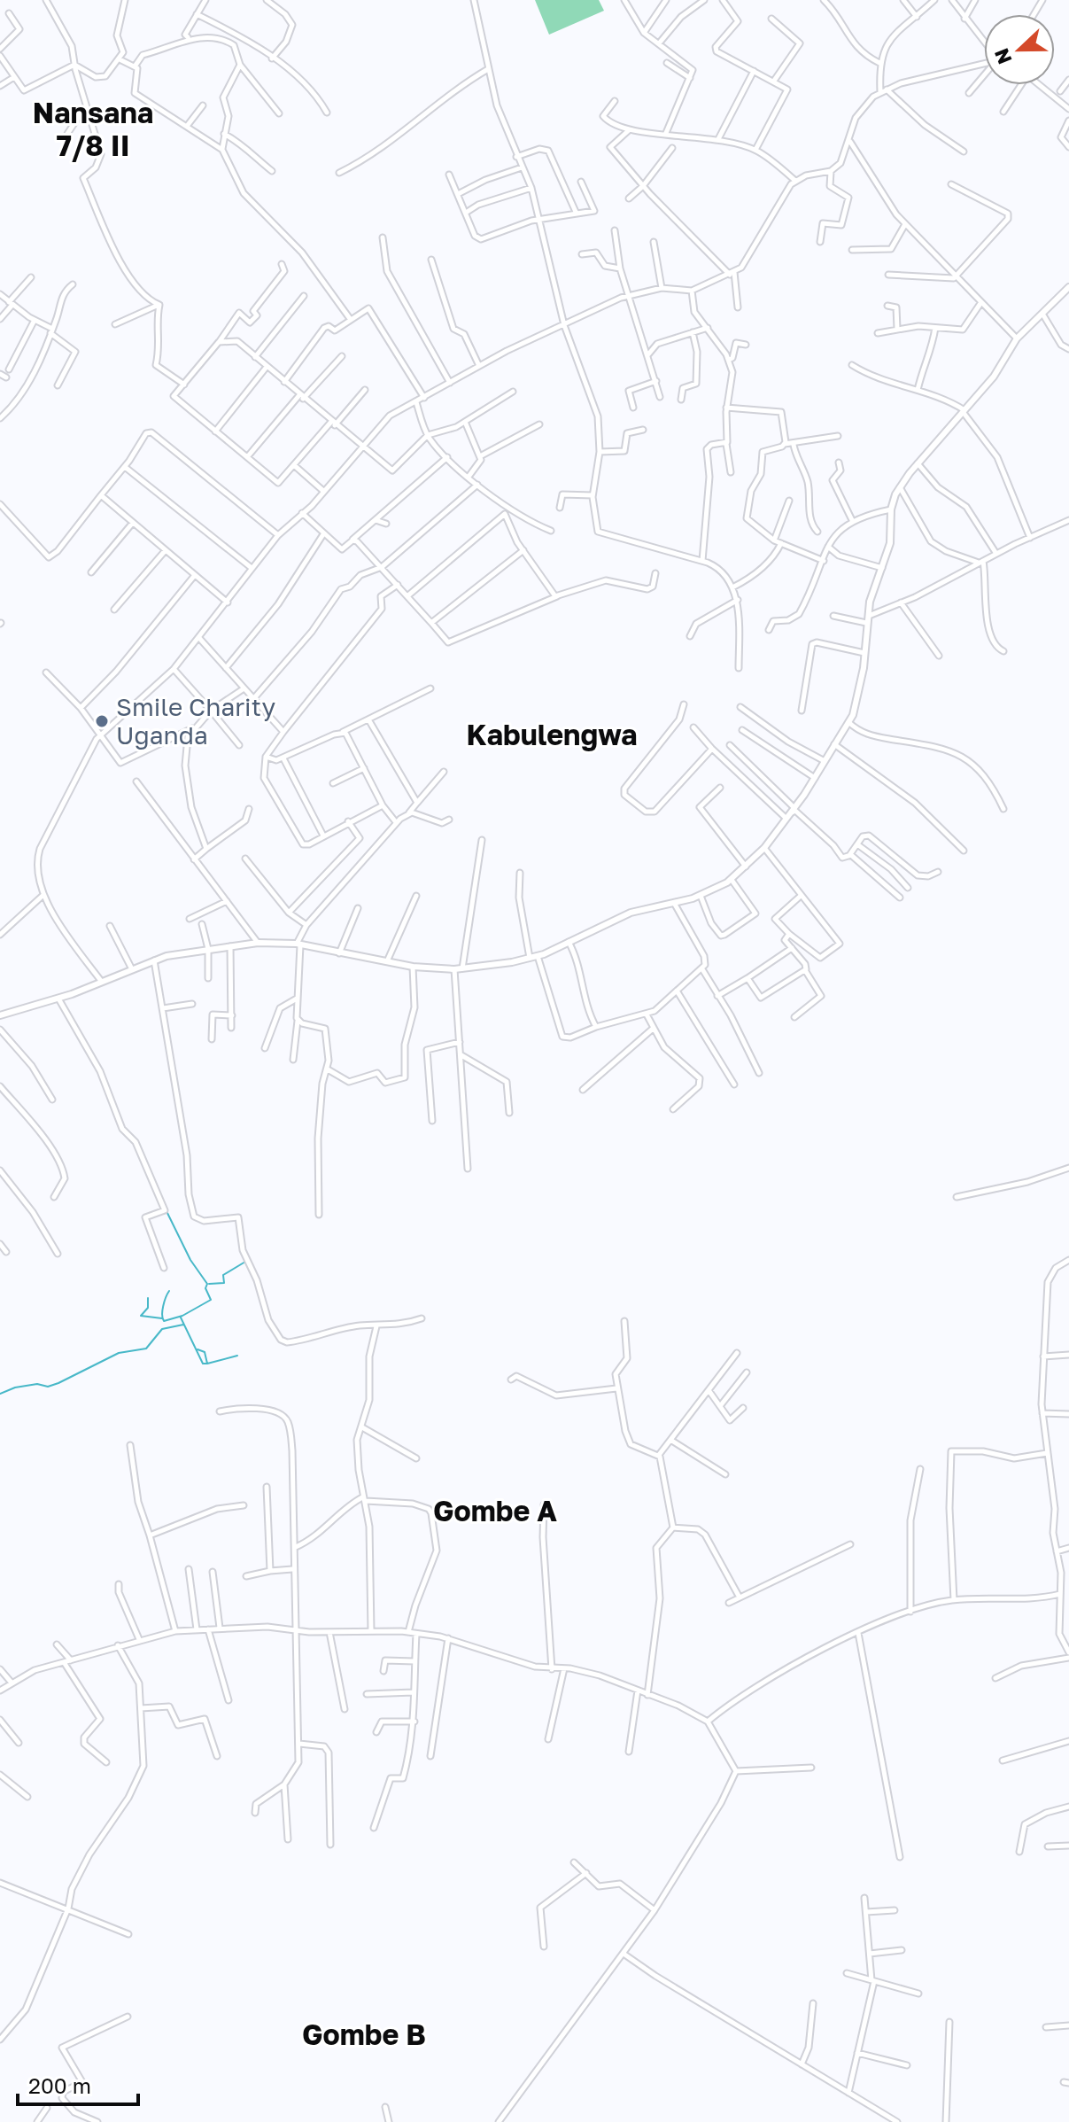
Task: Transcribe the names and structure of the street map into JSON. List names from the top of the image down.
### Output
{
  "districts": [
    "Nansana 7/8 II",
    "Kabulengwa",
    "Gombe A",
    "Gombe B"
  ],
  "places": ["Smile Charity Uganda"],
  "scale_bar": "200 m",
  "north": "left"
}
